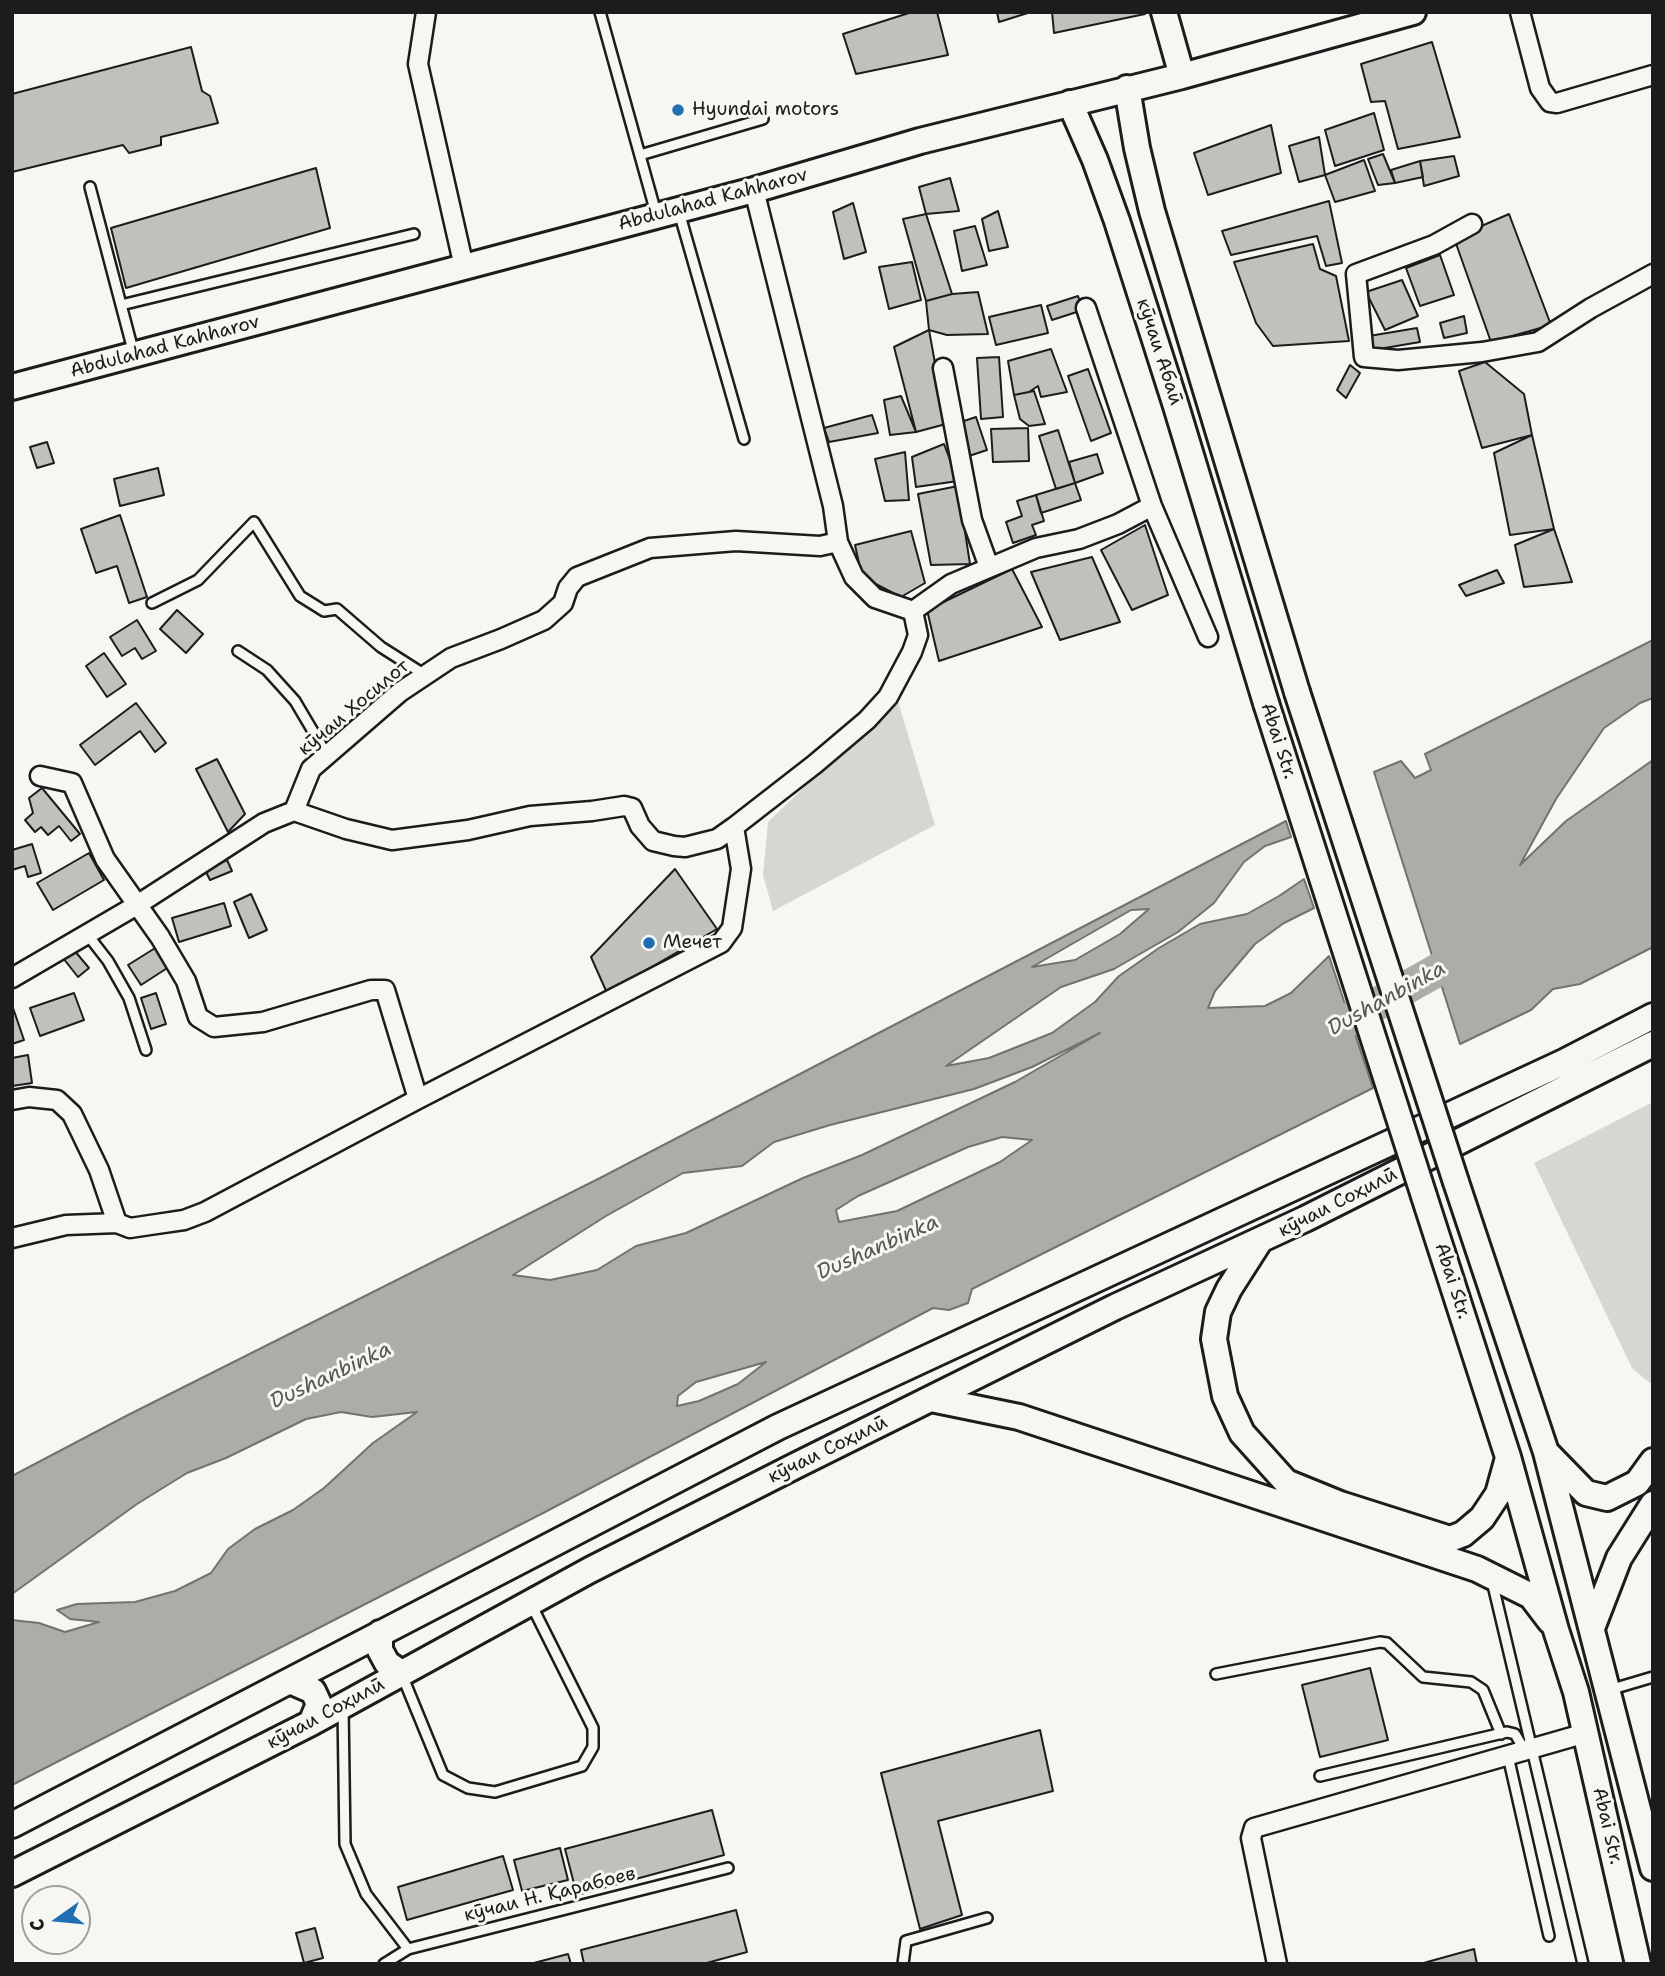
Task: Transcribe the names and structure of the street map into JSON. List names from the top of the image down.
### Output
{
  "streets": {
    "main road": ["Abdulahad Kahharov", "Abai Str.", "кӯчаи Соҳилӣ"],
    "street": ["кӯчаи Хосилот"],
    "lane": ["кӯчаи Н. Қарабоев"]
  },
  "crossings": [
    ["Abdulahad Kahharov", "Abai Str."]
  ],
  "water": ["Dushanbinka"],
  "places": ["Hyundai motors", "Мечет"],
  "north": "left"
}
